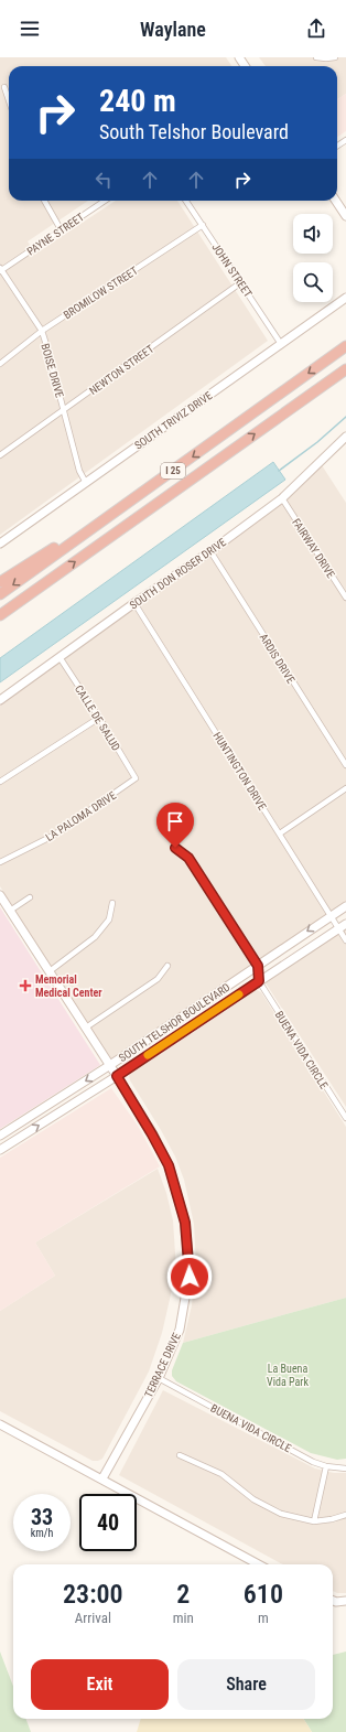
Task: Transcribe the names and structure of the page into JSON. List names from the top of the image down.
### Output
{
  "streets": {
    "highway": ["I 25"],
    "street": [
      "PAYNE STREET",
      "JOHN STREET",
      "BROMILOW STREET",
      "NEWTON STREET",
      "BOISE DRIVE",
      "SOUTH TRIVIZ DRIVE",
      "FAIRWAY DRIVE",
      "SOUTH DON ROSER DRIVE",
      "ARDIS DRIVE",
      "CALLE DE SALUD",
      "HUNTINGTON DRIVE",
      "LA PALOMA DRIVE",
      "SOUTH TELSHOR BOULEVARD",
      "BUENA VIDA CIRCLE",
      "TERRACE DRIVE"
    ]
  },
  "crossings": [
    ["PAYNE STREET", "BOISE DRIVE"],
    ["JOHN STREET", "BROMILOW STREET"],
    ["JOHN STREET", "NEWTON STREET"],
    ["JOHN STREET", "SOUTH TRIVIZ DRIVE"],
    ["BROMILOW STREET", "BOISE DRIVE"],
    ["NEWTON STREET", "BOISE DRIVE"],
    ["BOISE DRIVE", "SOUTH TRIVIZ DRIVE"],
    ["FAIRWAY DRIVE", "SOUTH DON ROSER DRIVE"],
    ["SOUTH DON ROSER DRIVE", "ARDIS DRIVE"],
    ["SOUTH DON ROSER DRIVE", "CALLE DE SALUD"],
    ["SOUTH DON ROSER DRIVE", "HUNTINGTON DRIVE"],
    ["CALLE DE SALUD", "LA PALOMA DRIVE"],
    ["HUNTINGTON DRIVE", "SOUTH TELSHOR BOULEVARD"],
    ["SOUTH TELSHOR BOULEVARD", "BUENA VIDA CIRCLE"],
    ["SOUTH TELSHOR BOULEVARD", "TERRACE DRIVE"],
    ["BUENA VIDA CIRCLE", "TERRACE DRIVE"]
  ],
  "parks": ["La Buena Vida Park"],
  "places": {
    "health": ["Memorial Medical Center"]
  },
  "page": {
    "header": "Waylane",
    "turn": ["240 m", "South Telshor Boulevard"],
    "speed": "33 km/h",
    "limit": "40",
    "eta": [
      "23:00",
      "Arrival",
      "2",
      "min",
      "610",
      "m"
    ],
    "buttons": ["Exit", "Share"]
  }
}
